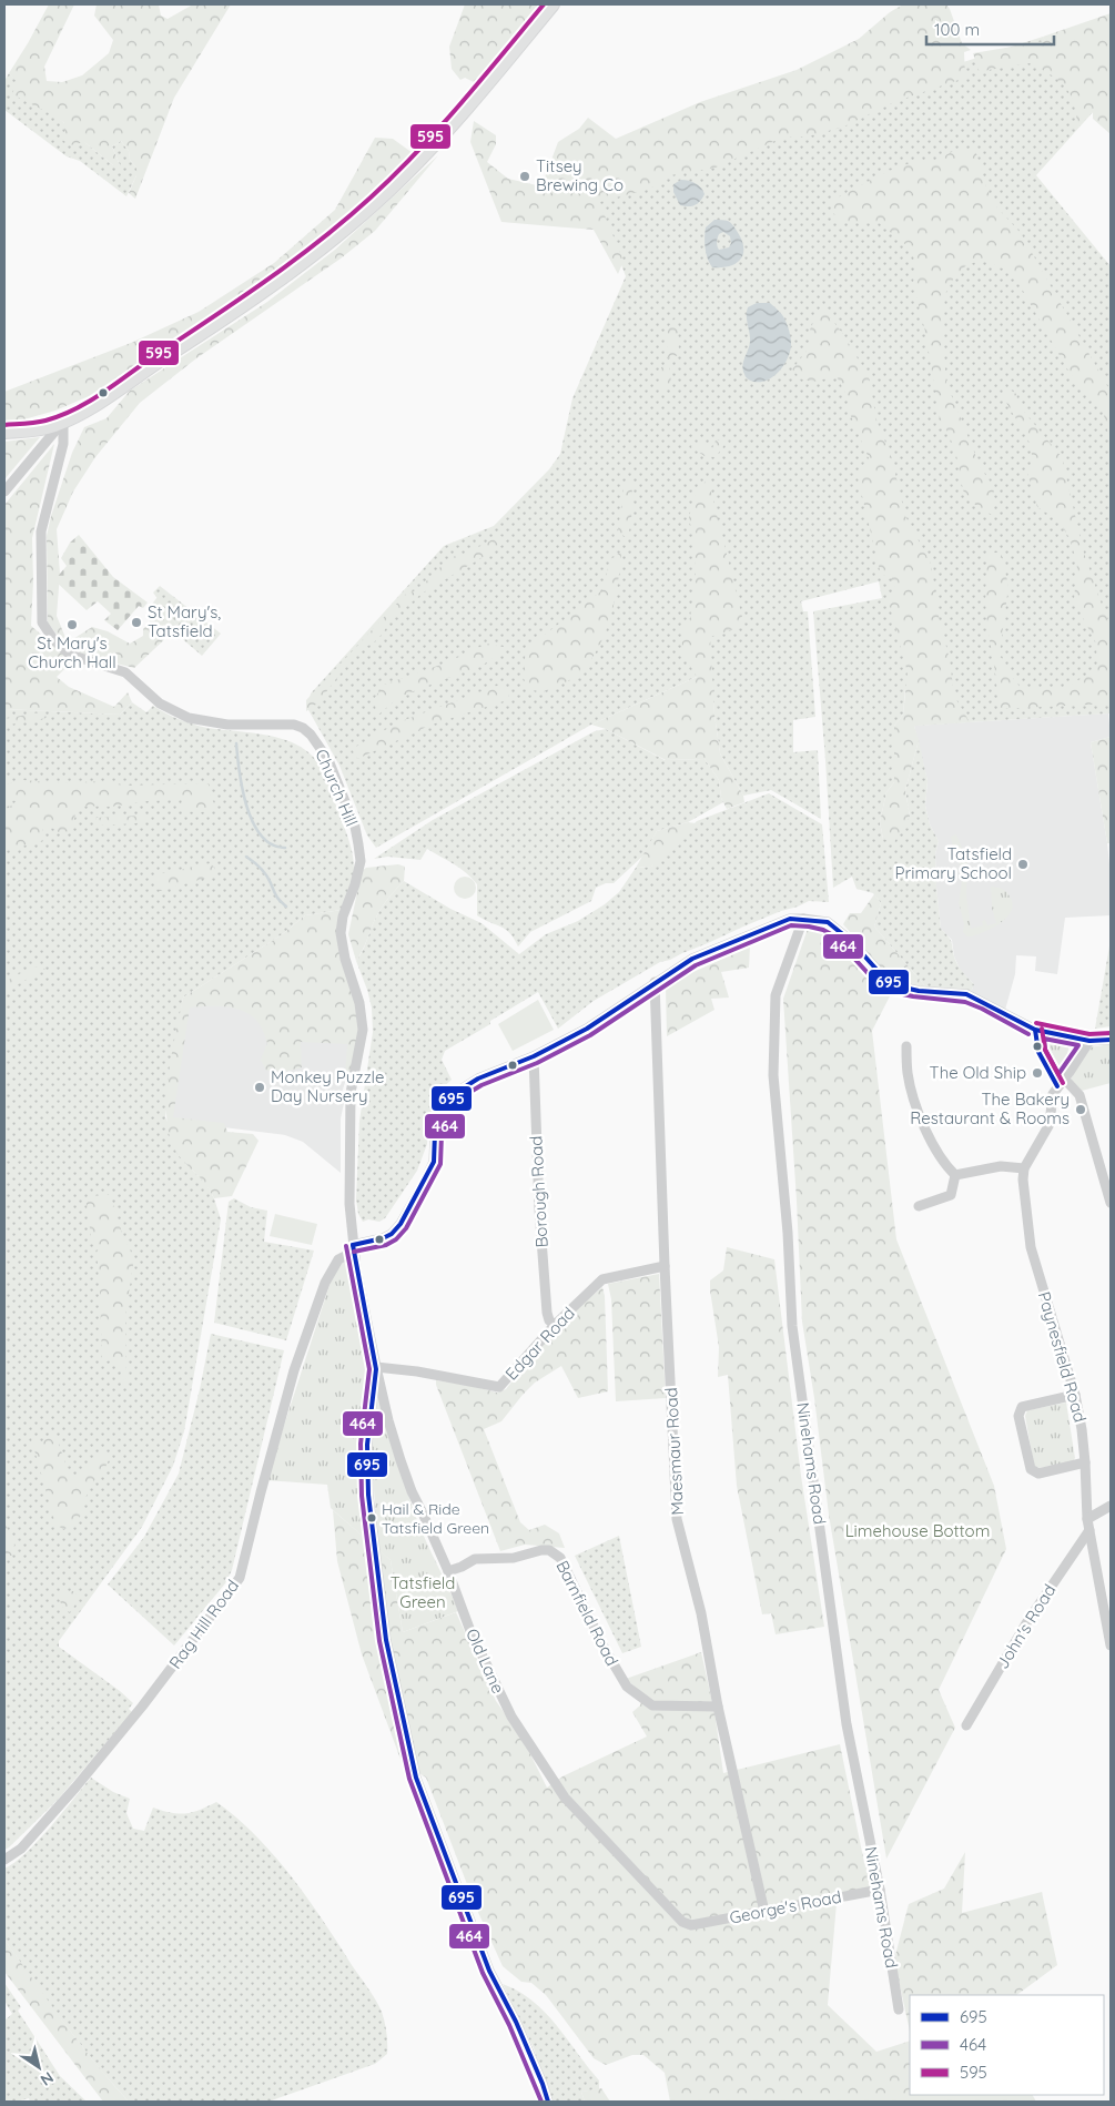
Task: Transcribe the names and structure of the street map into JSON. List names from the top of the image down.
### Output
{
  "streets": {
    "street": [
      "Church Hill",
      "Borough Road",
      "Edgar Road",
      "Paynesfield Road",
      "Maesmaur Road",
      "Ninehams Road",
      "Barnfield Road",
      "Rag Hill Road",
      "John's Road",
      "Old Lane",
      "George's Road"
    ]
  },
  "crossings": [
    ["Church Hill", "Rag Hill Road"],
    ["Church Hill", "Old Lane"],
    ["Borough Road", "Edgar Road"],
    ["Edgar Road", "Maesmaur Road"],
    ["Edgar Road", "Old Lane"],
    ["Paynesfield Road", "John's Road"],
    ["Maesmaur Road", "Barnfield Road"],
    ["Maesmaur Road", "George's Road"],
    ["Ninehams Road", "George's Road"],
    ["Barnfield Road", "Old Lane"],
    ["Rag Hill Road", "Old Lane"],
    ["Old Lane", "George's Road"]
  ],
  "parks": ["Limehouse Bottom", "Tatsfield Green"],
  "places": [
    "Titsey Brewing Co",
    "St Mary's, Tatsfield",
    "St Mary's Church Hall",
    "Tatsfield Primary School",
    "The Old Ship",
    "Monkey Puzzle Day Nursery",
    "The Bakery Restaurant & Rooms",
    "Hail & Ride Tatsfield Green"
  ],
  "lines": ["transit line 595", "transit line 695", "transit line 464"],
  "legend": ["695", "464", "595"],
  "scale_bar": "100 m",
  "north": "bottom right"
}
